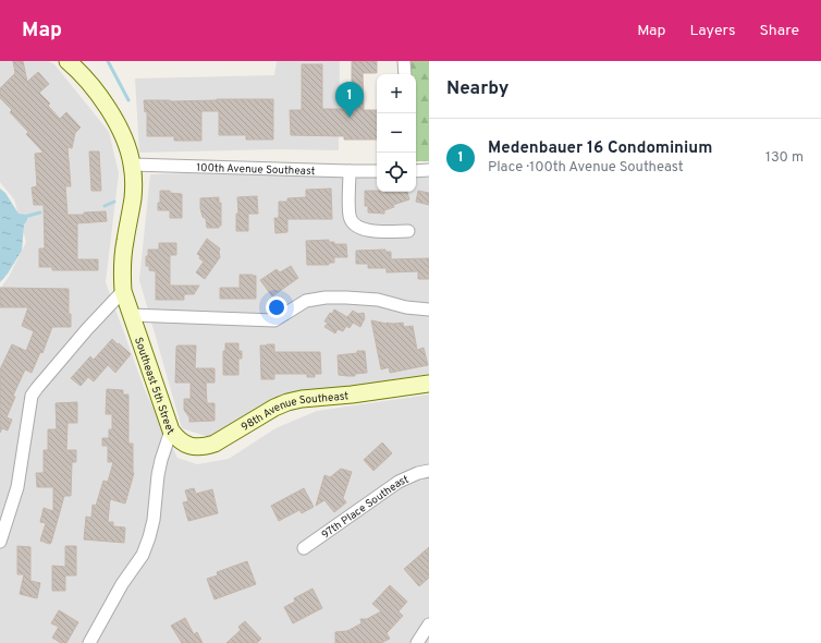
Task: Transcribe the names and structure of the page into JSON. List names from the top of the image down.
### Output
{
  "streets": {
    "street": [
      "100th Avenue Southeast",
      "Southeast 5th Street",
      "98th Avenue Southeast",
      "97th Place Southeast"
    ]
  },
  "crossings": [
    ["100th Avenue Southeast", "Southeast 5th Street"],
    ["Southeast 5th Street", "98th Avenue Southeast"]
  ],
  "page": {
    "header": "Map",
    "nav": ["Map", "Layers", "Share"],
    "heading": "Nearby",
    "map_buttons": ["+", "−"],
    "pins": "1",
    "list": [
      {
        "mark": "1",
        "name": "Medenbauer 16 Condominium",
        "note": "Place · 100th Avenue Southeast",
        "value": "130 m"
      }
    ]
  }
}
